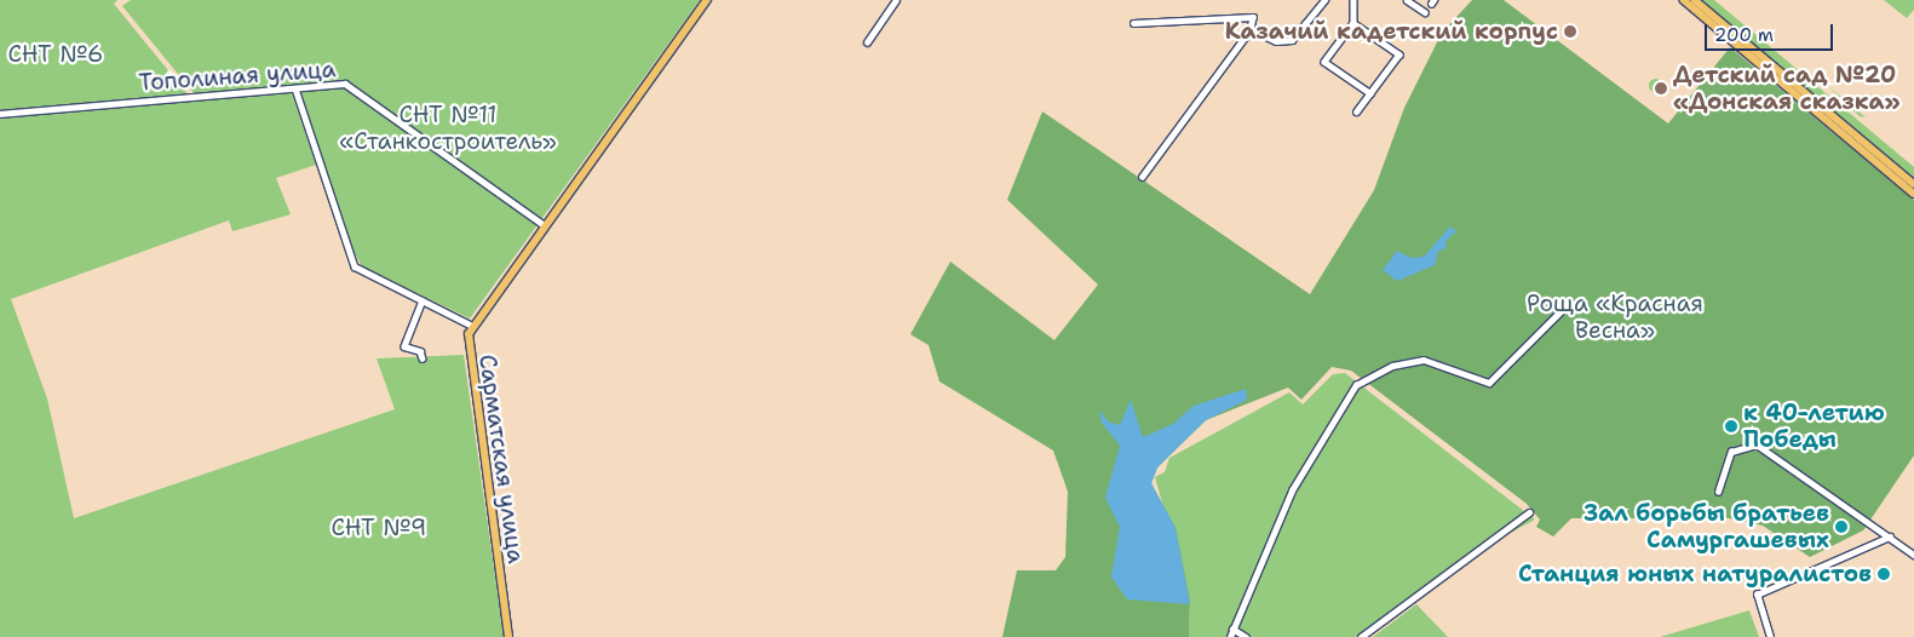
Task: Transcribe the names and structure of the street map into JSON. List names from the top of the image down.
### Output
{
  "streets": {
    "main road": ["Сарматская улица"],
    "street": ["Тополиная улица"]
  },
  "parks": [
    "СНТ №6",
    "СНТ №11 «Станкостроитель»",
    "Роща «Красная Весна»",
    "СНТ №9"
  ],
  "places": [
    "Казачий кадетский корпус",
    "Детский сад №20 «Донская сказка»",
    "к 40-летию Победы",
    "Зал борьбы братьев Самургашевых",
    "Станция юных натуралистов"
  ],
  "scale_bar": "200 m"
}
